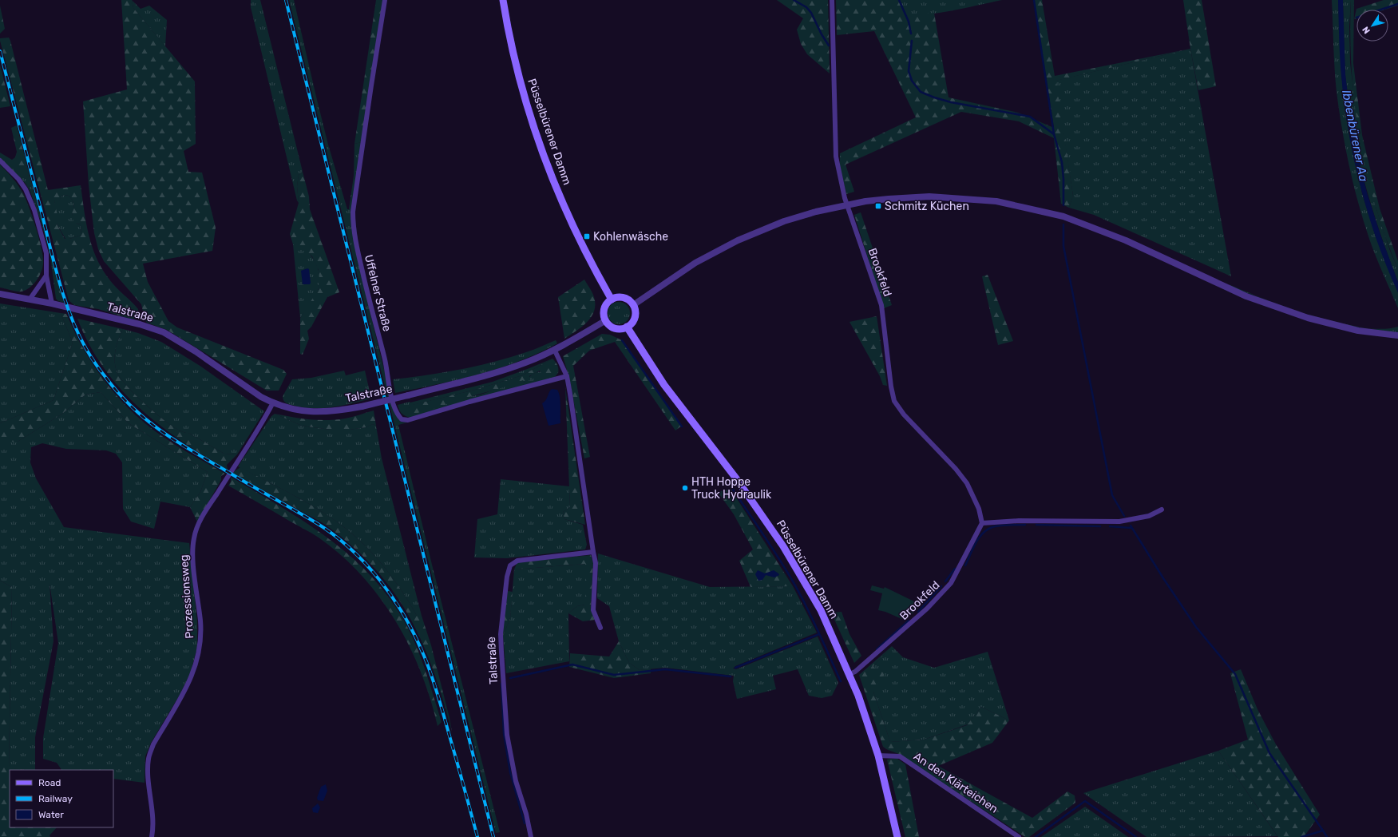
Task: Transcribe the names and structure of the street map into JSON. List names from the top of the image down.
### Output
{
  "streets": {
    "main road": ["Püsselbürener Damm"],
    "street": [
      "Brookfeld",
      "Uffelner Straße",
      "Talstraße",
      "Prozessionsweg",
      "An den Klärteichen"
    ]
  },
  "crossings": [
    ["Püsselbürener Damm", "Brookfeld"],
    ["Püsselbürener Damm", "Talstraße"],
    ["Püsselbürener Damm", "An den Klärteichen"],
    ["Talstraße", "Prozessionsweg"]
  ],
  "water": ["Ibbenbürener Aa"],
  "places": {
    "transit": ["Schmitz Küchen", "Kohlenwäsche"],
    "other": ["HTH Hoppe Truck Hydraulik"]
  },
  "legend": ["Road", "Railway", "Water"],
  "north": "bottom left"
}
